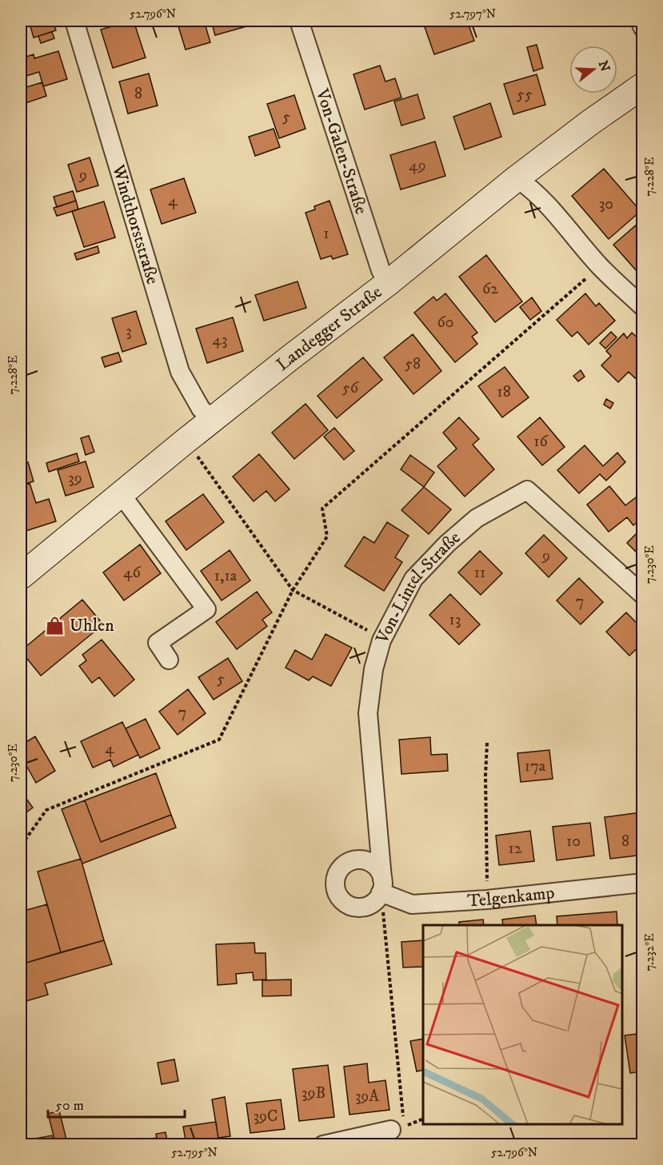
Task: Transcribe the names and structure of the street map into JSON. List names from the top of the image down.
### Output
{
  "streets": {
    "main road": ["Landegger Straße"],
    "street": [
      "Von-Galen-Straße",
      "Windthorststraße",
      "Von-Lintel-Straße",
      "Telgenkamp"
    ]
  },
  "crossings": [
    ["Von-Galen-Straße", "Landegger Straße"],
    ["Windthorststraße", "Landegger Straße"],
    ["Von-Lintel-Straße", "Telgenkamp"]
  ],
  "places": {
    "shop": ["Uhlen"]
  },
  "house_numbers": [
    "8",
    "55",
    "5",
    "49",
    "9",
    "4",
    "30",
    "1",
    "62",
    "60",
    "3",
    "43",
    "58",
    "56",
    "18",
    "16",
    "39",
    "9",
    "46",
    "11",
    "1,1a",
    "7",
    "13",
    "5",
    "7",
    "4",
    "17a",
    "10",
    "8",
    "12",
    "39B",
    "39A",
    "39C"
  ],
  "scale_bar": "50 m",
  "north": "right",
  "coordinates": [
    "52.796°N",
    "52.797°N",
    "7.228°E",
    "7.230°E",
    "7.232°E",
    "52.795°N"
  ]
}
